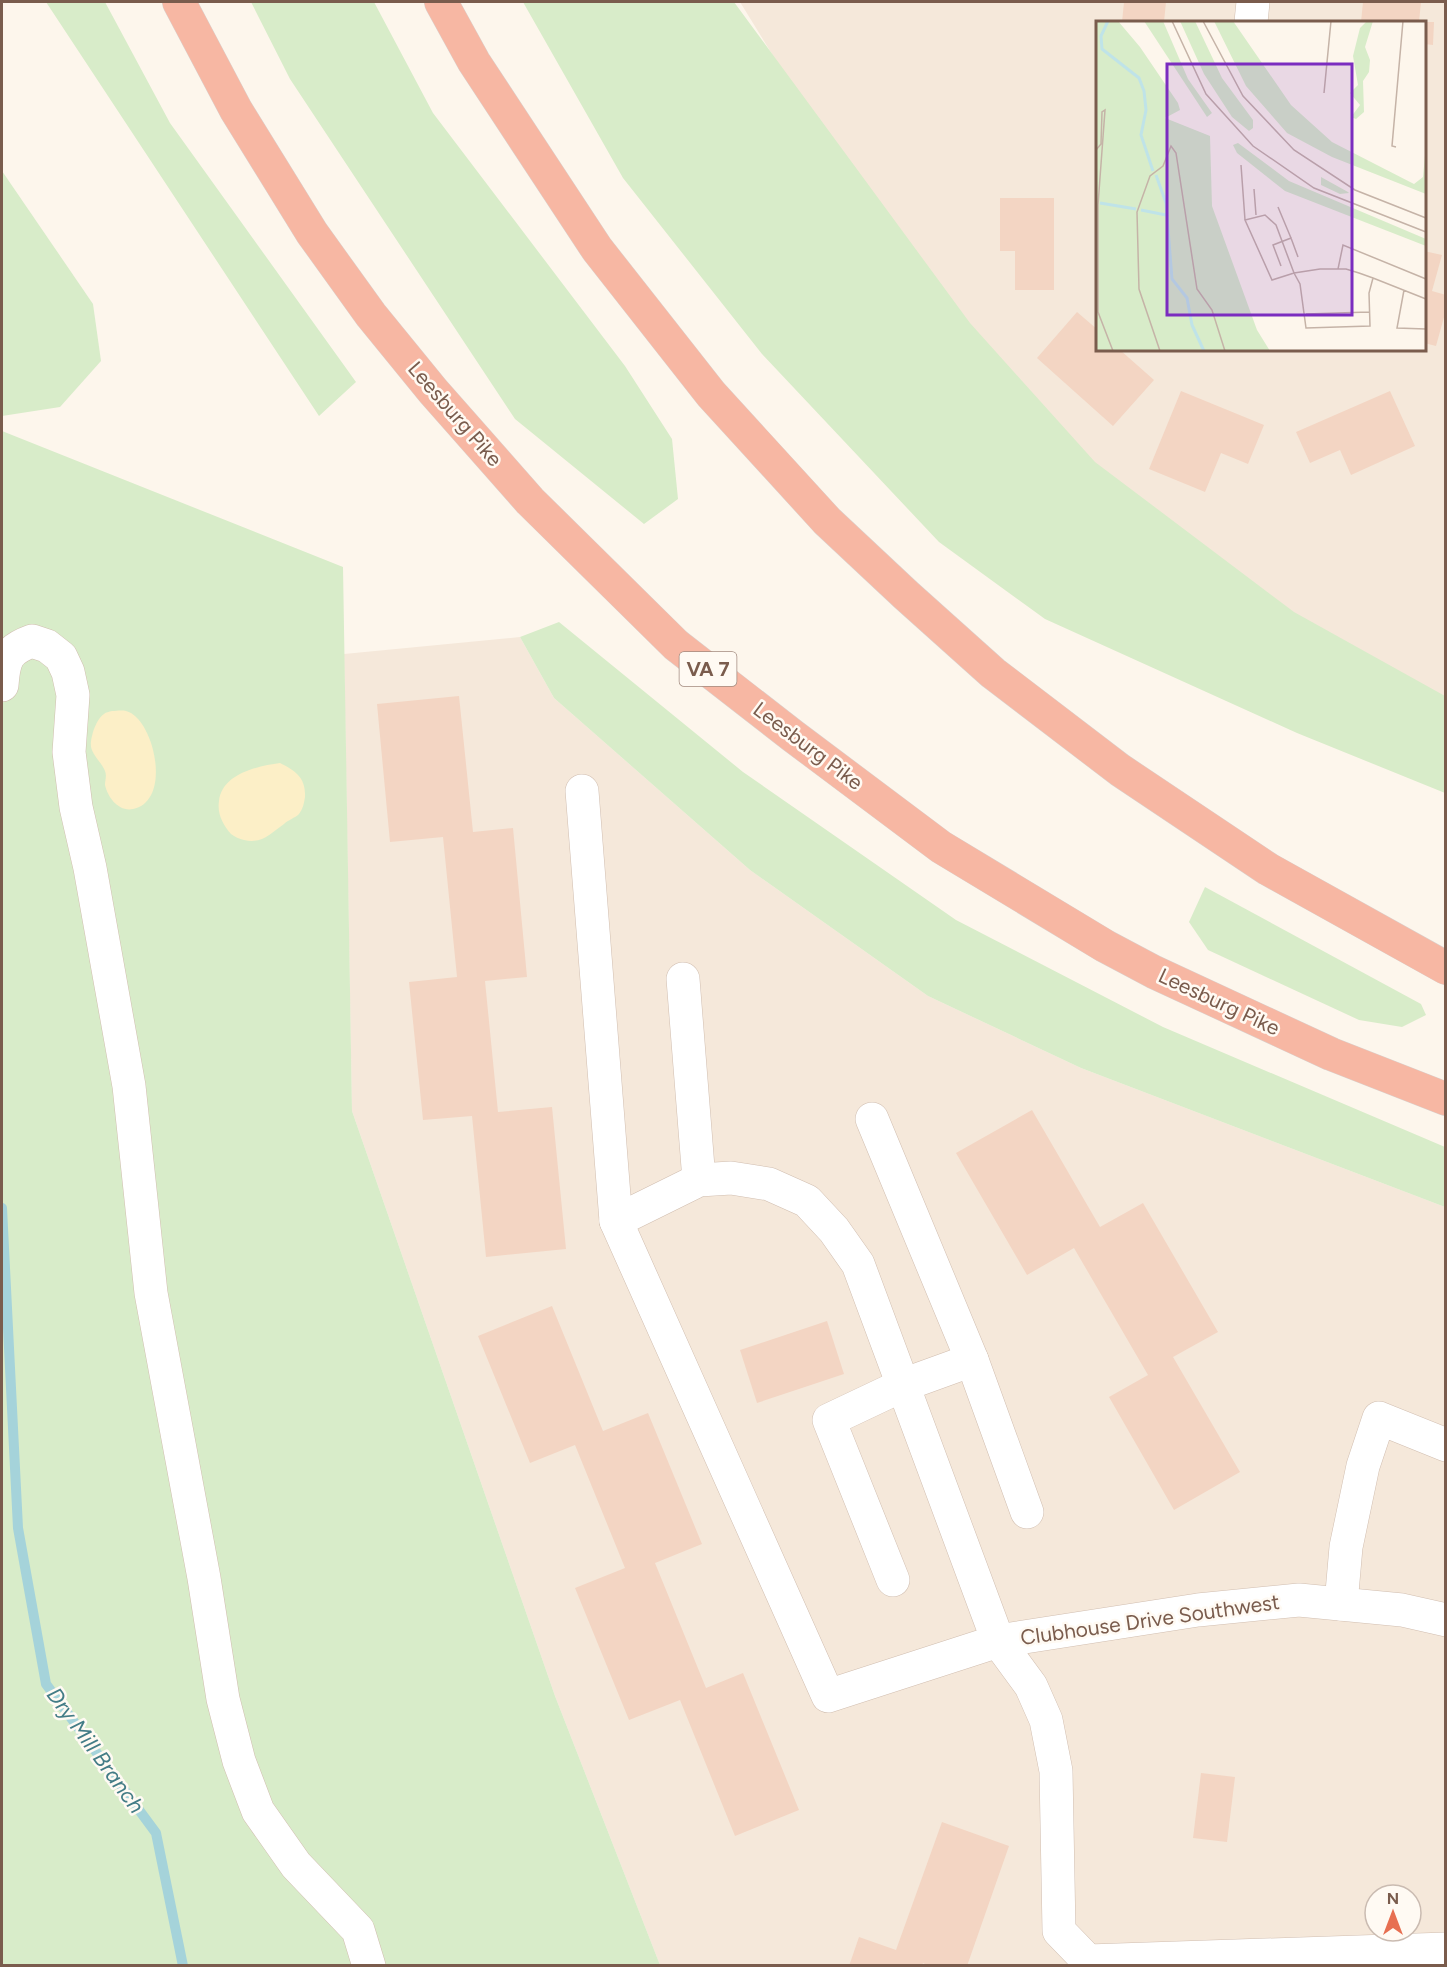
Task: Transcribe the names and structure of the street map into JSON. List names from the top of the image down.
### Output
{
  "streets": {
    "highway": ["Leesburg Pike", "VA 7"],
    "street": ["Clubhouse Drive Southwest"]
  },
  "water": ["Dry Mill Branch"],
  "north": "top"
}
